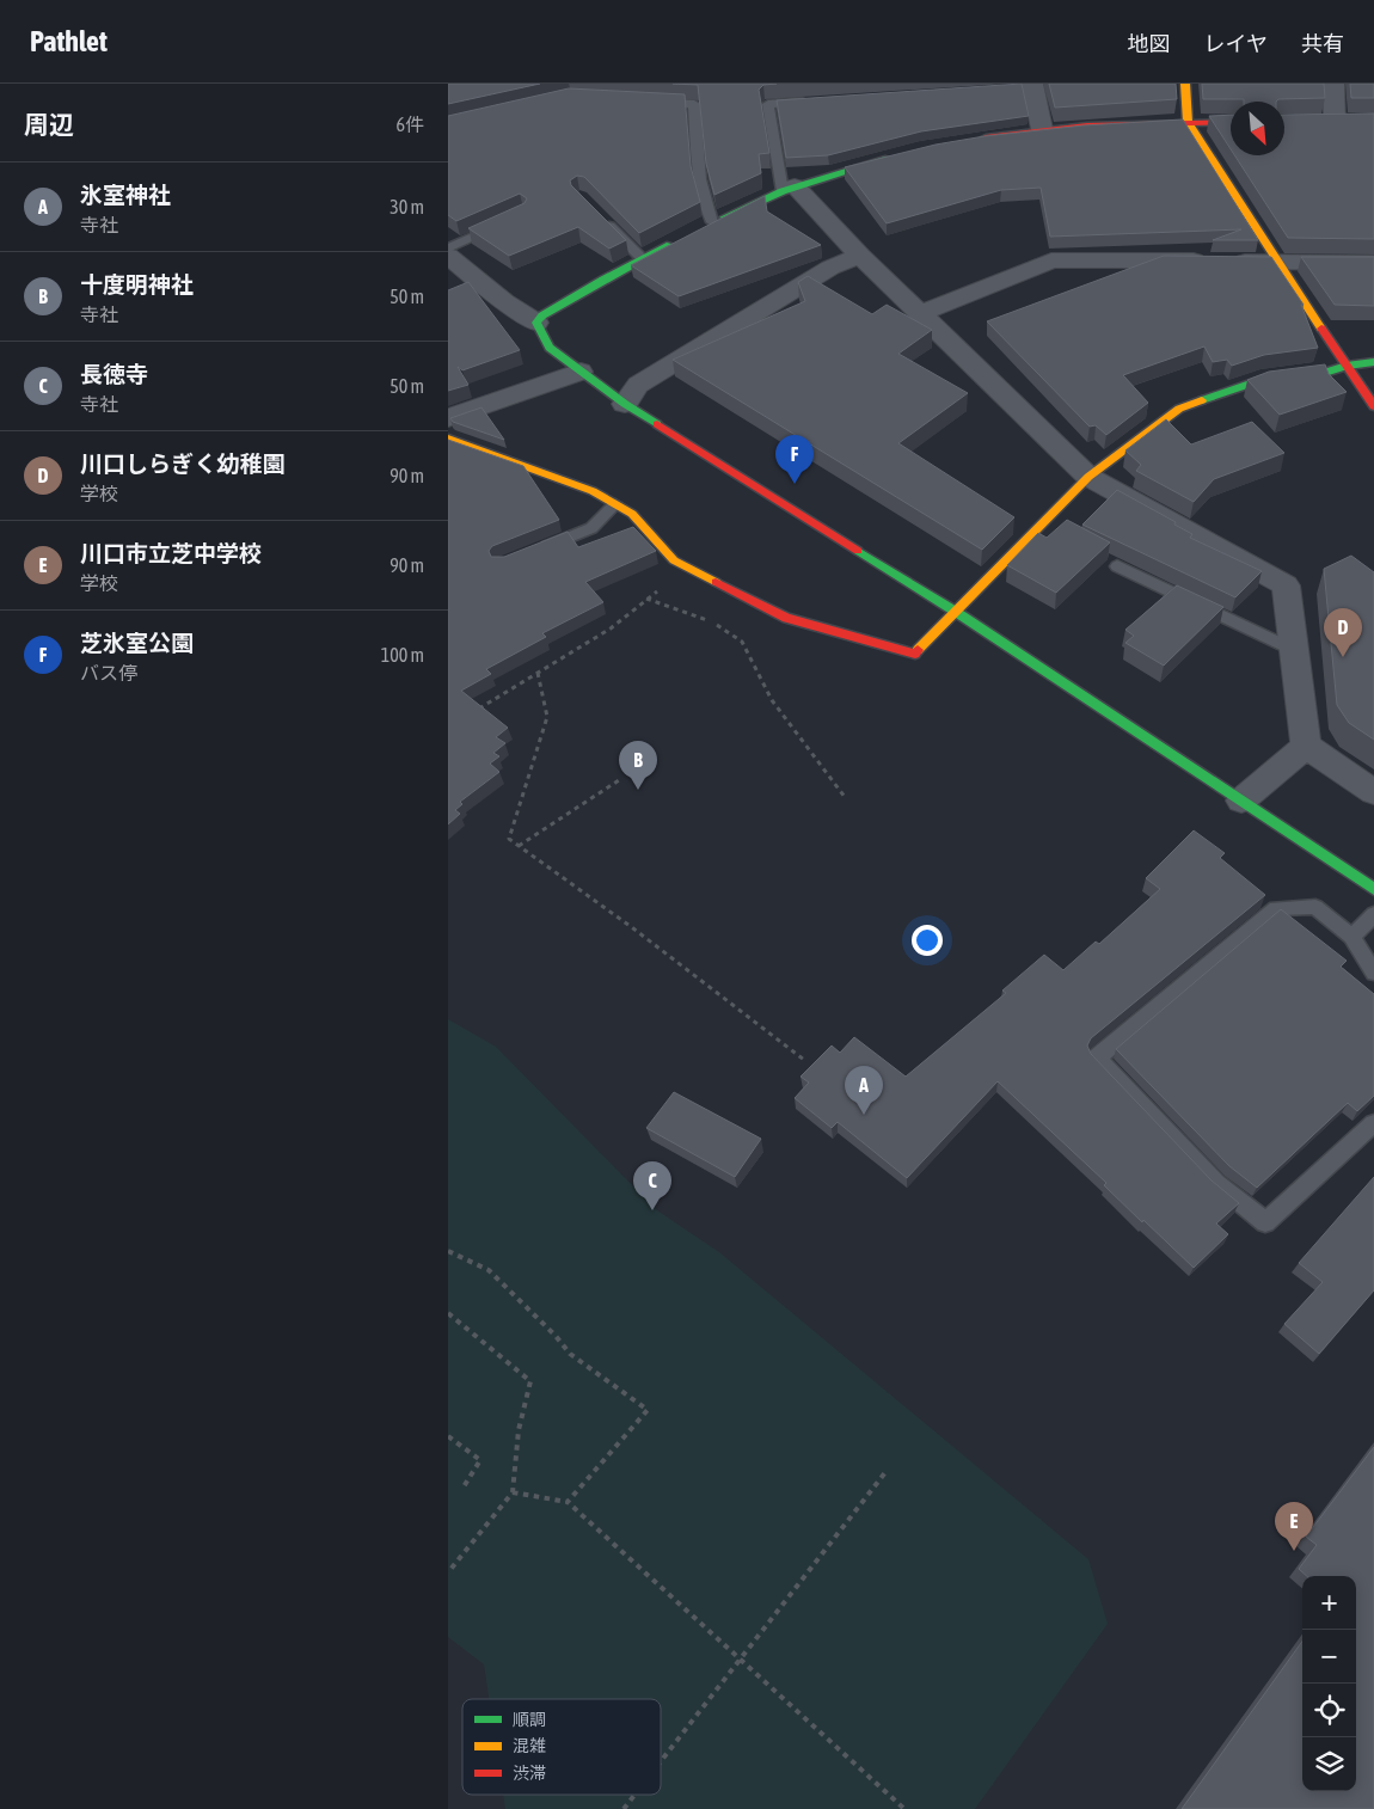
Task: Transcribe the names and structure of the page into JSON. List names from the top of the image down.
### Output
{
  "legend": ["順調", "混雑", "渋滞"],
  "north": "bottom right",
  "page": {
    "header": "Pathlet",
    "nav": ["地図", "レイヤ", "共有"],
    "heading": ["周辺", "6件"],
    "list": [
      {
        "mark": "A",
        "name": "氷室神社",
        "note": "寺社",
        "value": "30 m"
      },
      {
        "mark": "B",
        "name": "十度明神社",
        "note": "寺社",
        "value": "50 m"
      },
      {
        "mark": "C",
        "name": "長徳寺",
        "note": "寺社",
        "value": "50 m"
      },
      {
        "mark": "D",
        "name": "川口しらぎく幼稚園",
        "note": "学校",
        "value": "90 m"
      },
      {
        "mark": "E",
        "name": "川口市立芝中学校",
        "note": "学校",
        "value": "90 m"
      },
      {
        "mark": "F",
        "name": "芝氷室公園",
        "note": "バス停",
        "value": "100 m"
      }
    ],
    "pins": [
      "F",
      "D",
      "B",
      "A",
      "C",
      "E"
    ],
    "map_buttons": ["+", "−"]
  }
}
